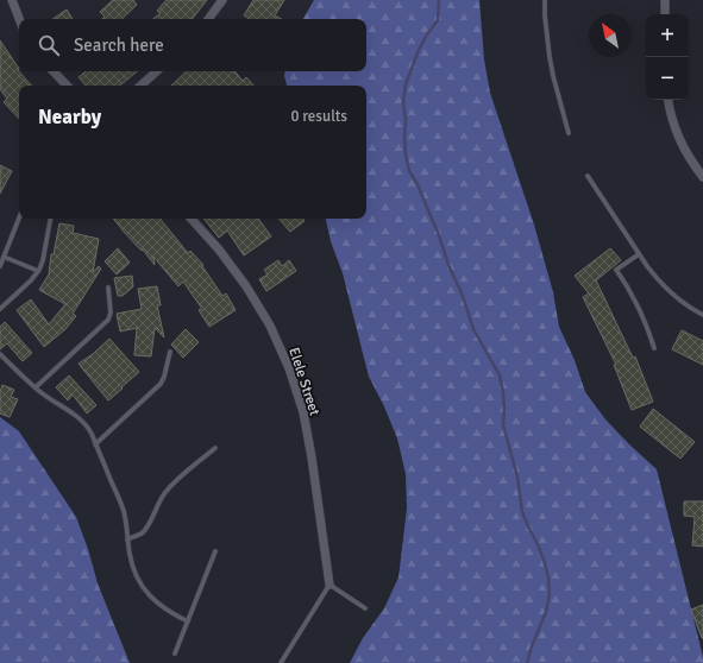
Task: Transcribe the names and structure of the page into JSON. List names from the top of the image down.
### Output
{
  "streets": {
    "street": ["Elele Street"]
  },
  "north": "top left",
  "page": {
    "map_buttons": ["+", "−"],
    "search": "Search here",
    "heading": ["Nearby", "0 results"]
  }
}
